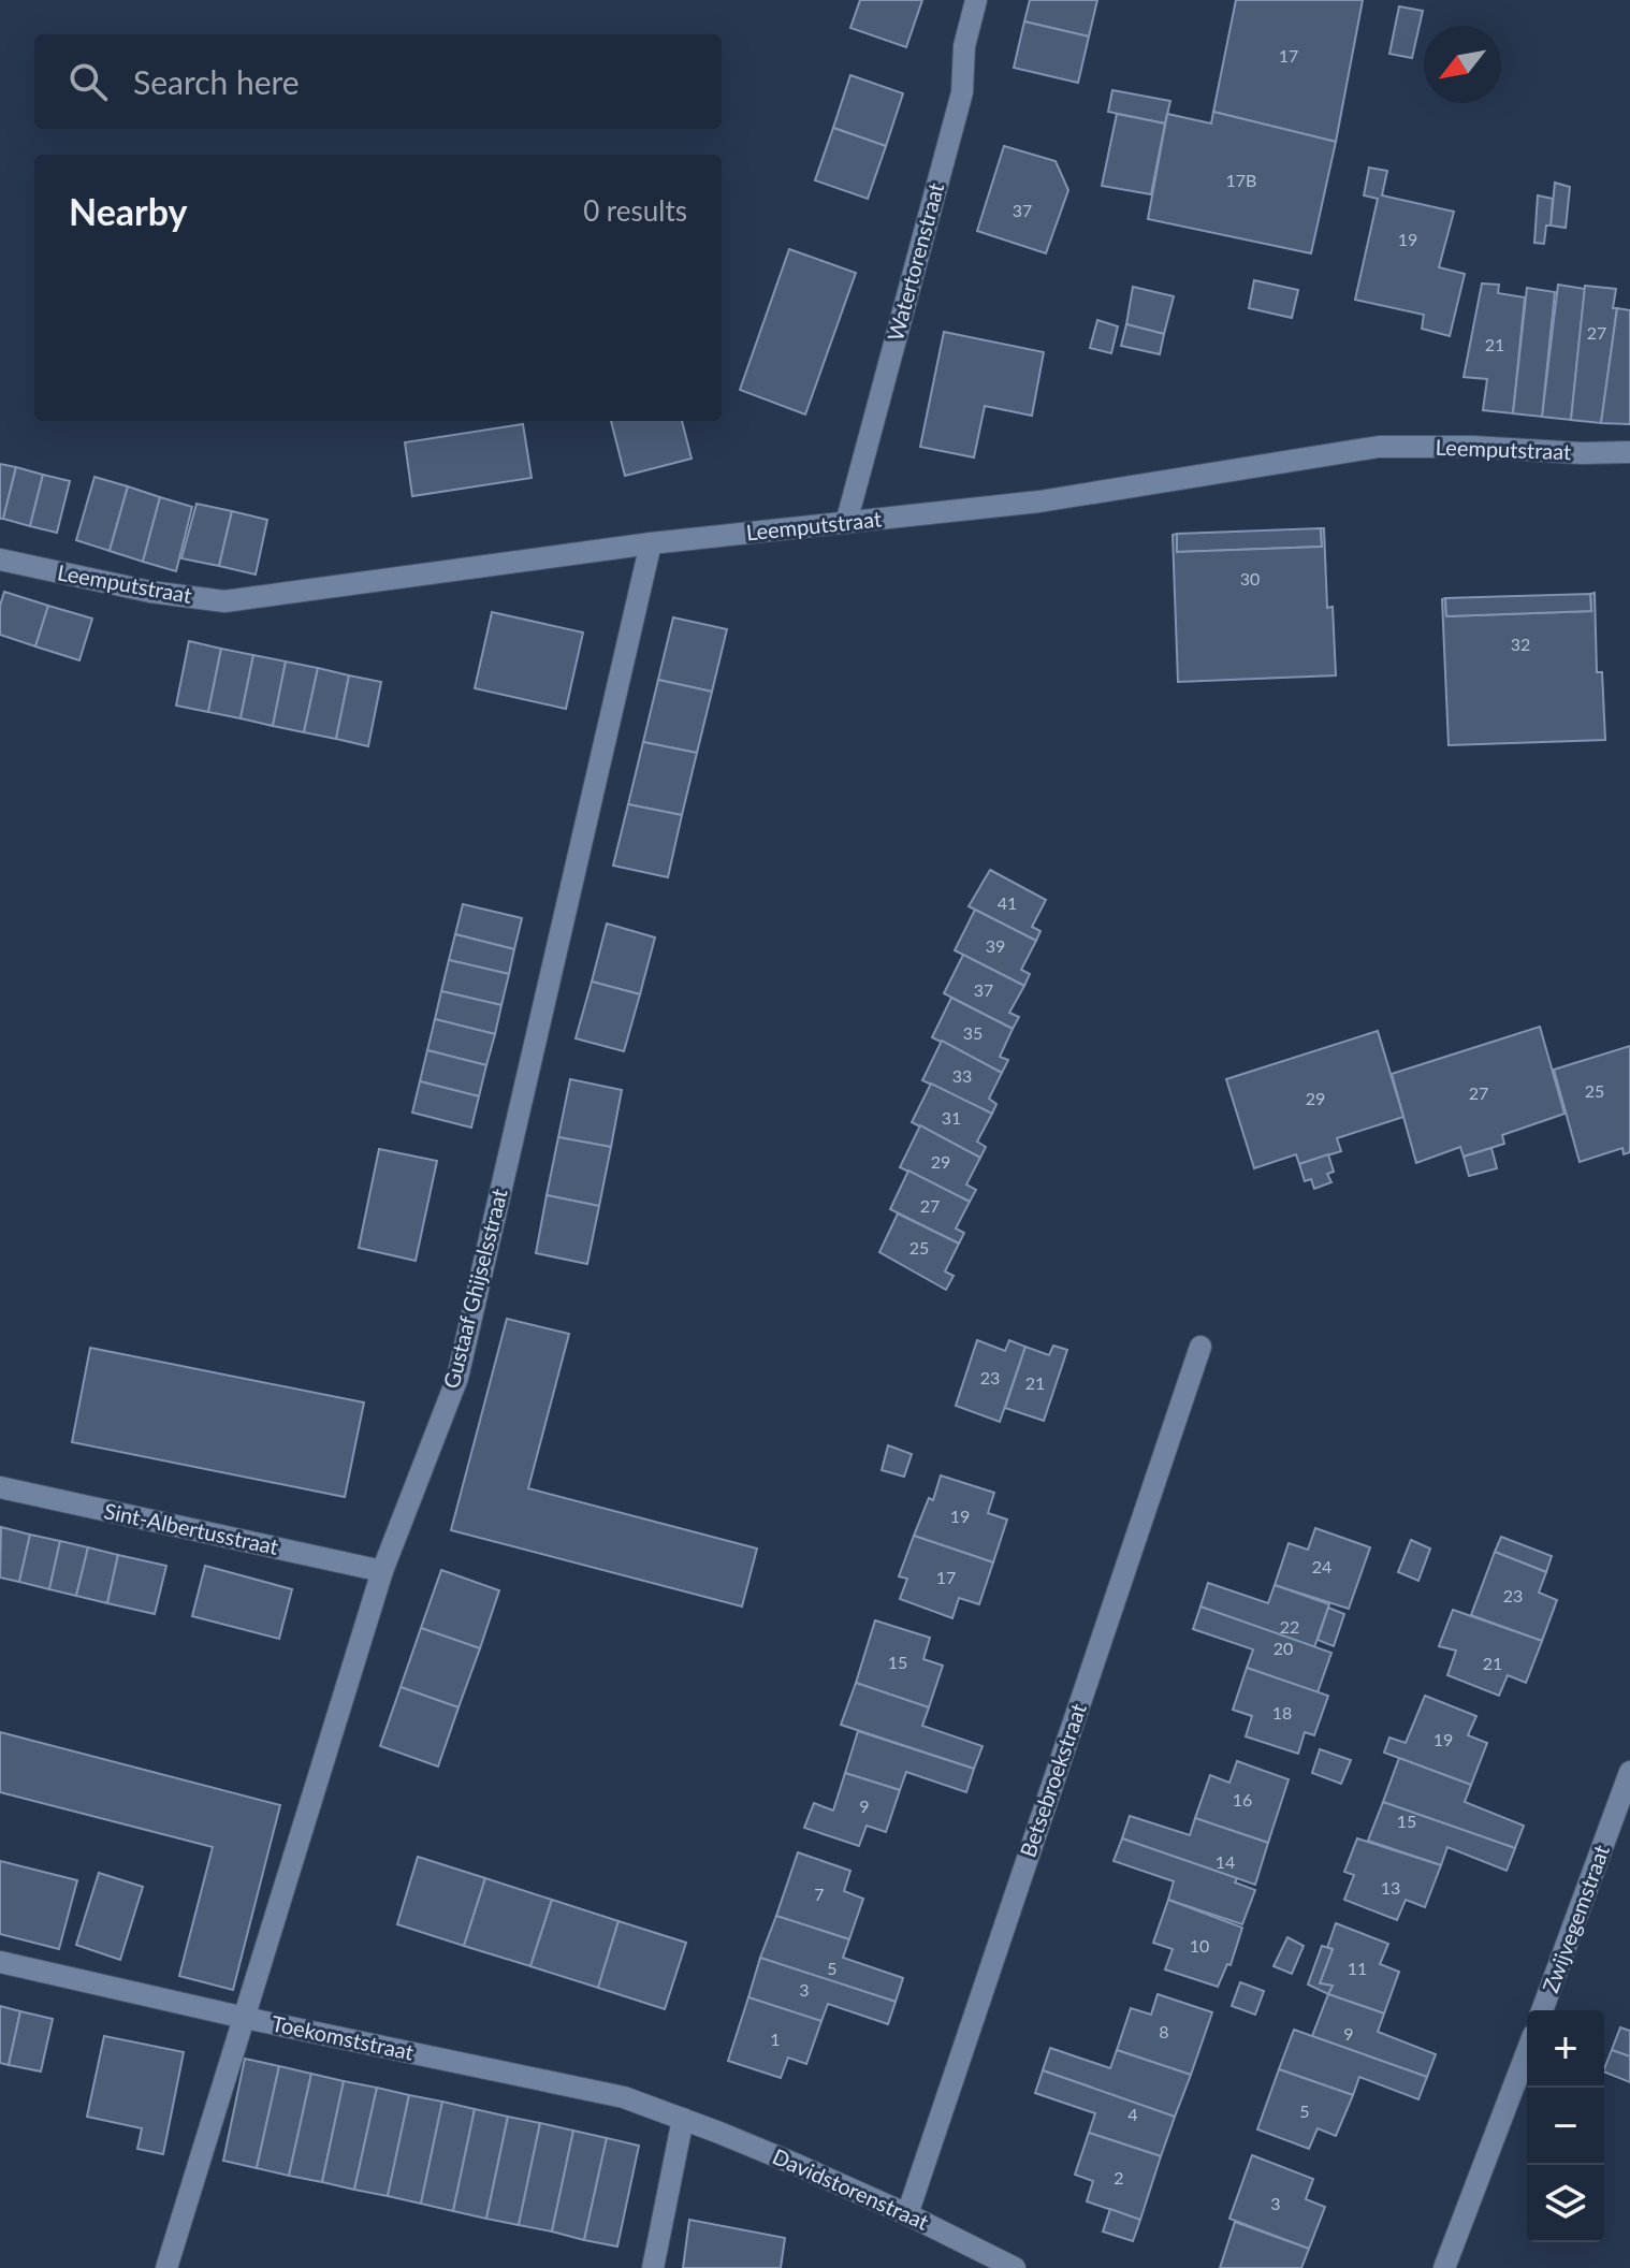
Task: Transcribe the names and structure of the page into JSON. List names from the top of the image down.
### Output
{
  "streets": {
    "street": [
      "Watertorenstraat",
      "Leemputstraat",
      "Gustaaf Ghijselsstraat",
      "Sint-Albertusstraat",
      "Betsebroekstraat",
      "Zwijvegemstraat",
      "Toekomststraat",
      "Davidstorenstraat"
    ]
  },
  "crossings": [
    ["Watertorenstraat", "Leemputstraat"],
    ["Leemputstraat", "Gustaaf Ghijselsstraat"],
    ["Gustaaf Ghijselsstraat", "Sint-Albertusstraat"],
    ["Gustaaf Ghijselsstraat", "Toekomststraat"],
    ["Betsebroekstraat", "Davidstorenstraat"],
    ["Toekomststraat", "Davidstorenstraat"]
  ],
  "house_numbers": [
    "17",
    "17B",
    "37",
    "19",
    "27",
    "21",
    "30",
    "32",
    "41",
    "39",
    "37",
    "35",
    "33",
    "25",
    "27",
    "29",
    "31",
    "29",
    "27",
    "25",
    "23",
    "21",
    "19",
    "24",
    "17",
    "23",
    "22",
    "20",
    "15",
    "21",
    "18",
    "19",
    "16",
    "9",
    "15",
    "14",
    "13",
    "7",
    "10",
    "5",
    "11",
    "3",
    "8",
    "9",
    "1",
    "5",
    "4",
    "2",
    "3"
  ],
  "north": "bottom left",
  "page": {
    "search": "Search here",
    "heading": ["Nearby", "0 results"],
    "map_buttons": ["+", "−"]
  }
}
